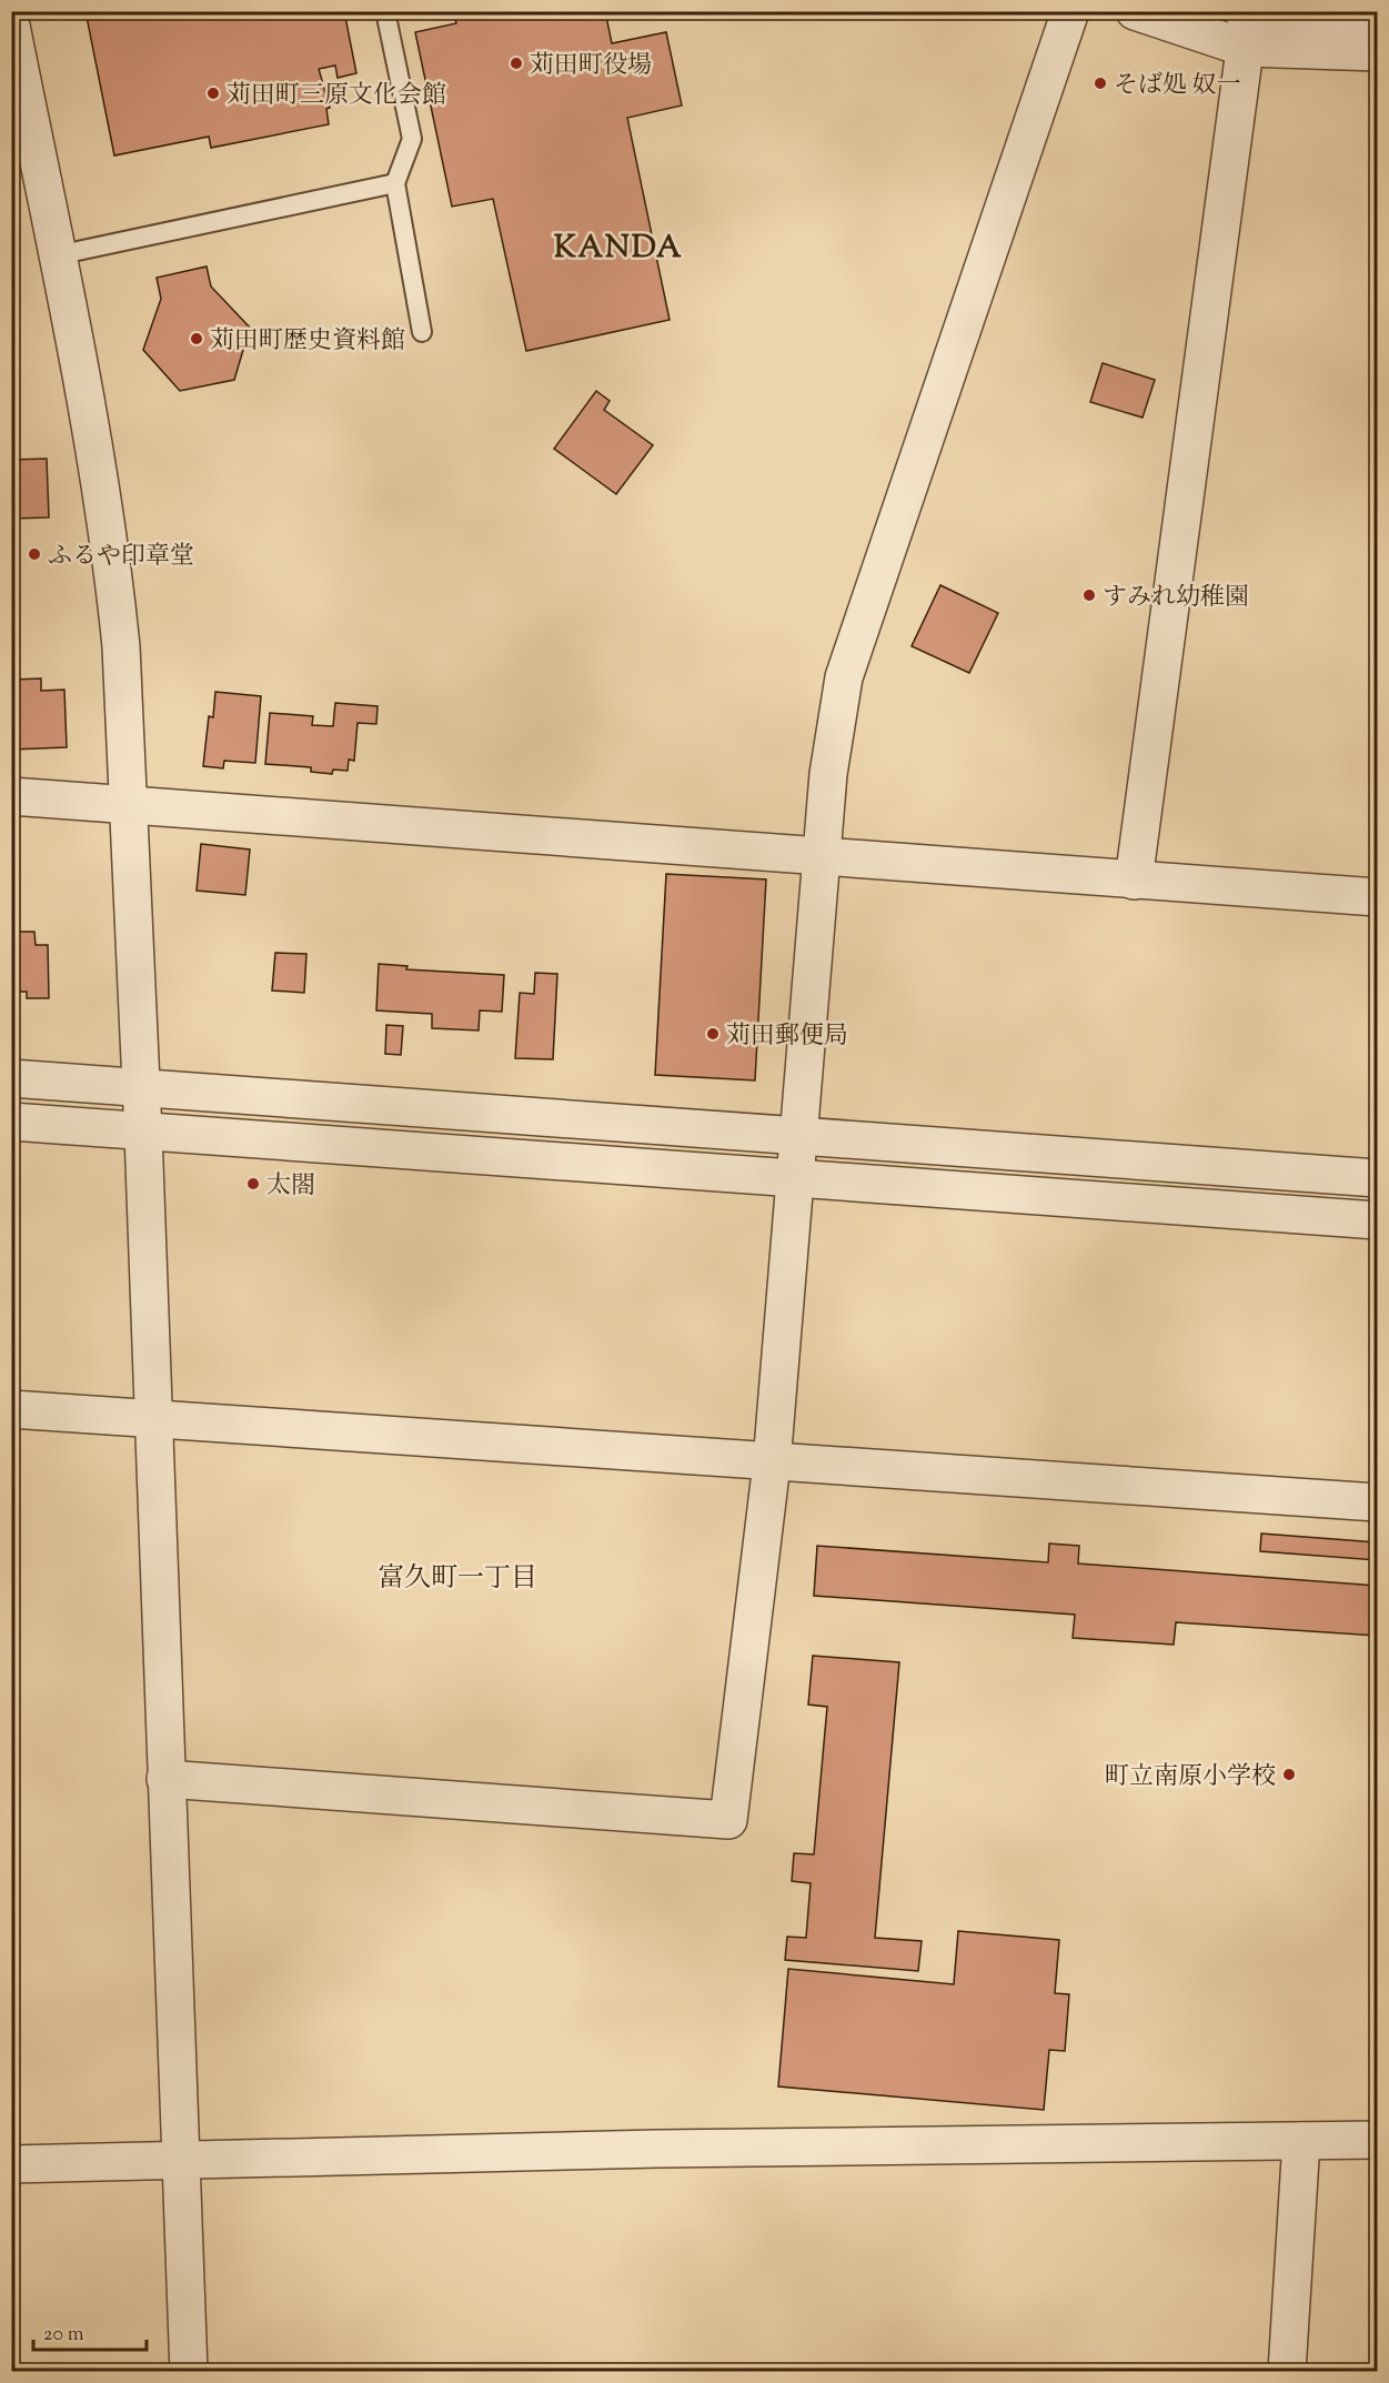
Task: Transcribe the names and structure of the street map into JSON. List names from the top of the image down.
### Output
{
  "districts": ["KANDA", "富久町一丁目"],
  "places": [
    "苅田町役場",
    "そば処 奴一",
    "苅田町三原文化会館",
    "苅田町歴史資料館",
    "ふるや印章堂",
    "すみれ幼稚園",
    "苅田郵便局",
    "太閤",
    "町立南原小学校"
  ],
  "scale_bar": "20 m"
}
